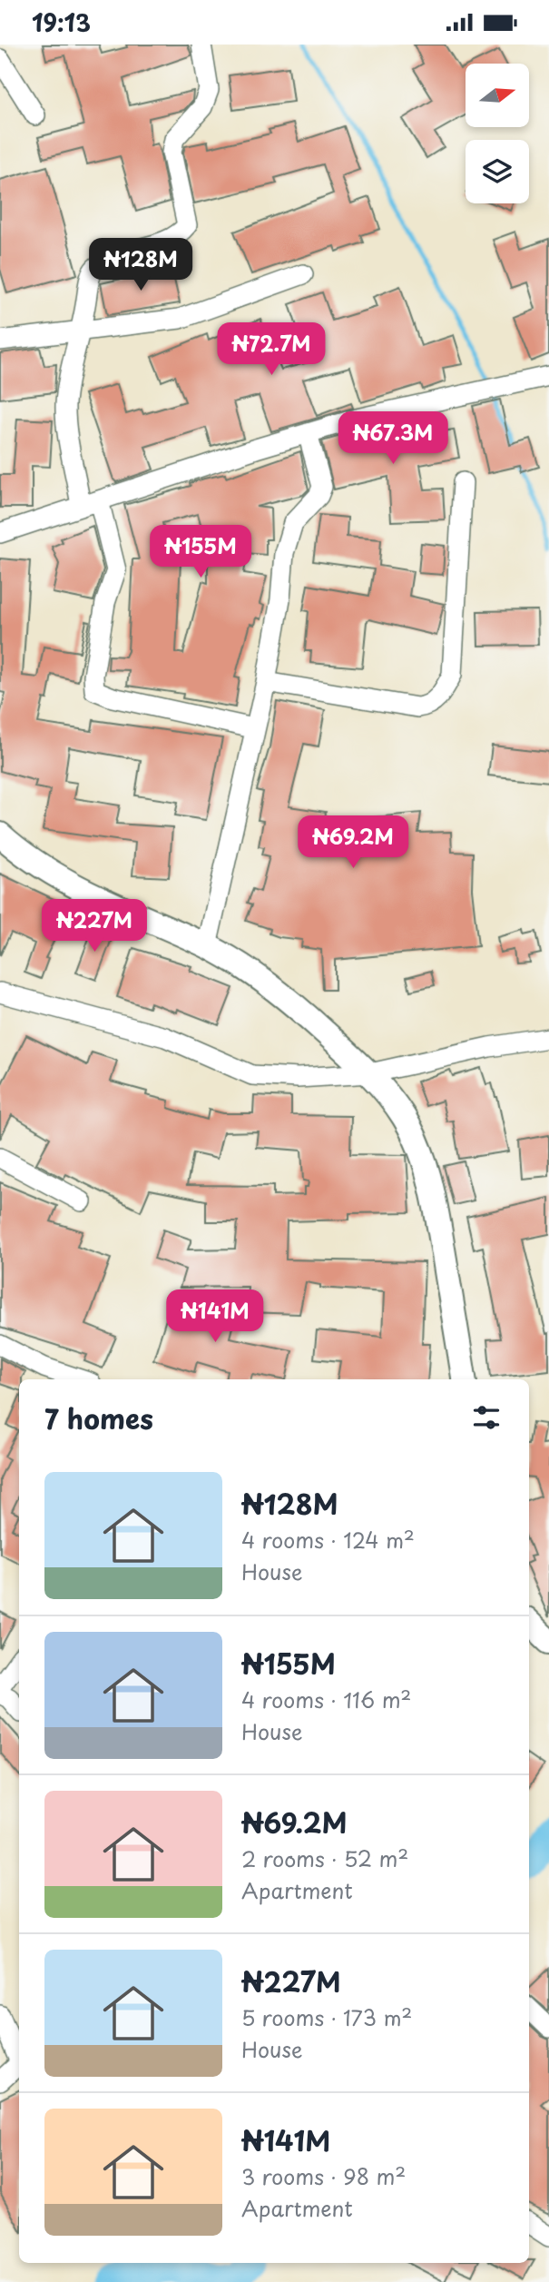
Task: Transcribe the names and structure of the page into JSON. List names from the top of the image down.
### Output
{
  "north": "right",
  "page": {
    "status": "19:13",
    "price": [
      "₦128M",
      "₦72.7M",
      "₦67.3M",
      "₦155M",
      "₦69.2M",
      "₦227M",
      "₦141M"
    ],
    "heading": "7 homes",
    "list": [
      {
        "name": "₦128M",
        "note": "4 rooms · 124 m² · House"
      },
      {
        "name": "₦155M",
        "note": "4 rooms · 116 m² · House"
      },
      {
        "name": "₦69.2M",
        "note": "2 rooms · 52 m² · Apartment"
      },
      {
        "name": "₦227M",
        "note": "5 rooms · 173 m² · House"
      },
      {
        "name": "₦141M",
        "note": "3 rooms · 98 m² · Apartment"
      }
    ]
  }
}
